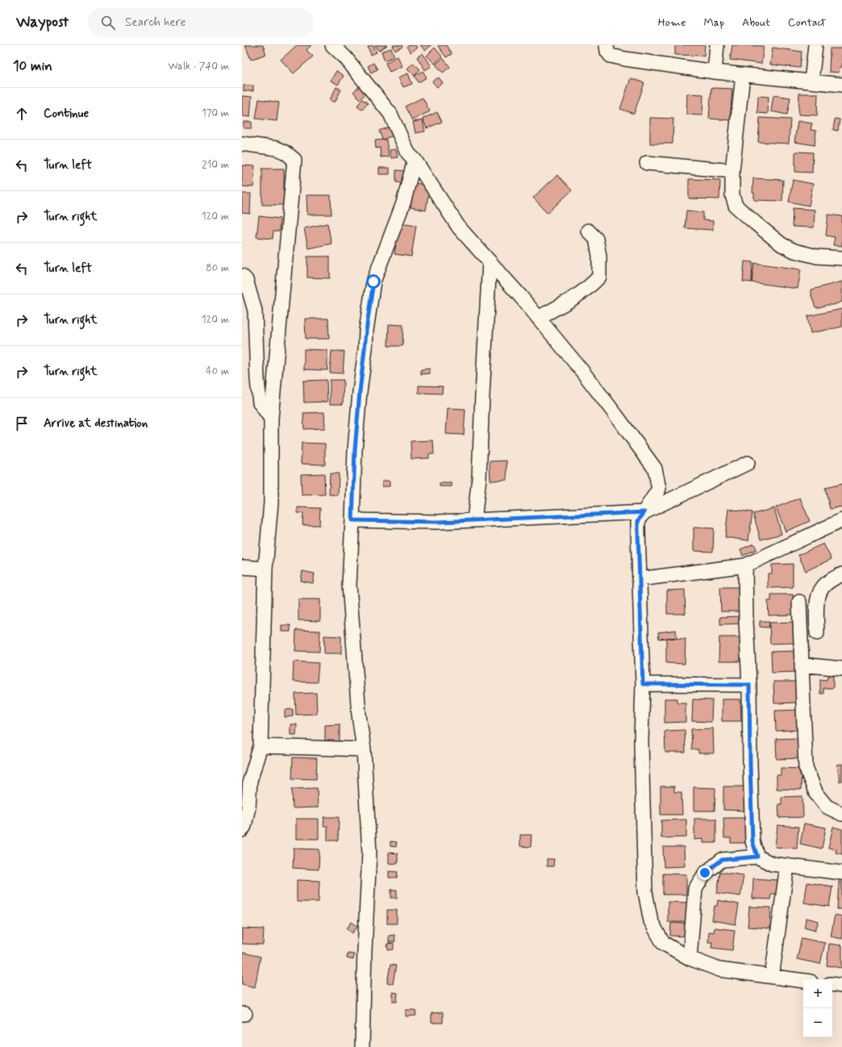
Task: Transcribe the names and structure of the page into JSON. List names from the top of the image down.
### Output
{
  "page": {
    "header": "Waypost",
    "search": "Search here",
    "nav": [
      "Home",
      "Map",
      "About",
      "Contact"
    ],
    "heading": ["10 min", "Walk · 740 m"],
    "list": [
      ["Continue", "170 m"],
      ["Turn left", "210 m"],
      ["Turn right", "120 m"],
      ["Turn left", "80 m"],
      ["Turn right", "120 m"],
      ["Turn right", "40 m"],
      "Arrive at destination"
    ],
    "map_buttons": ["+", "−"]
  }
}
